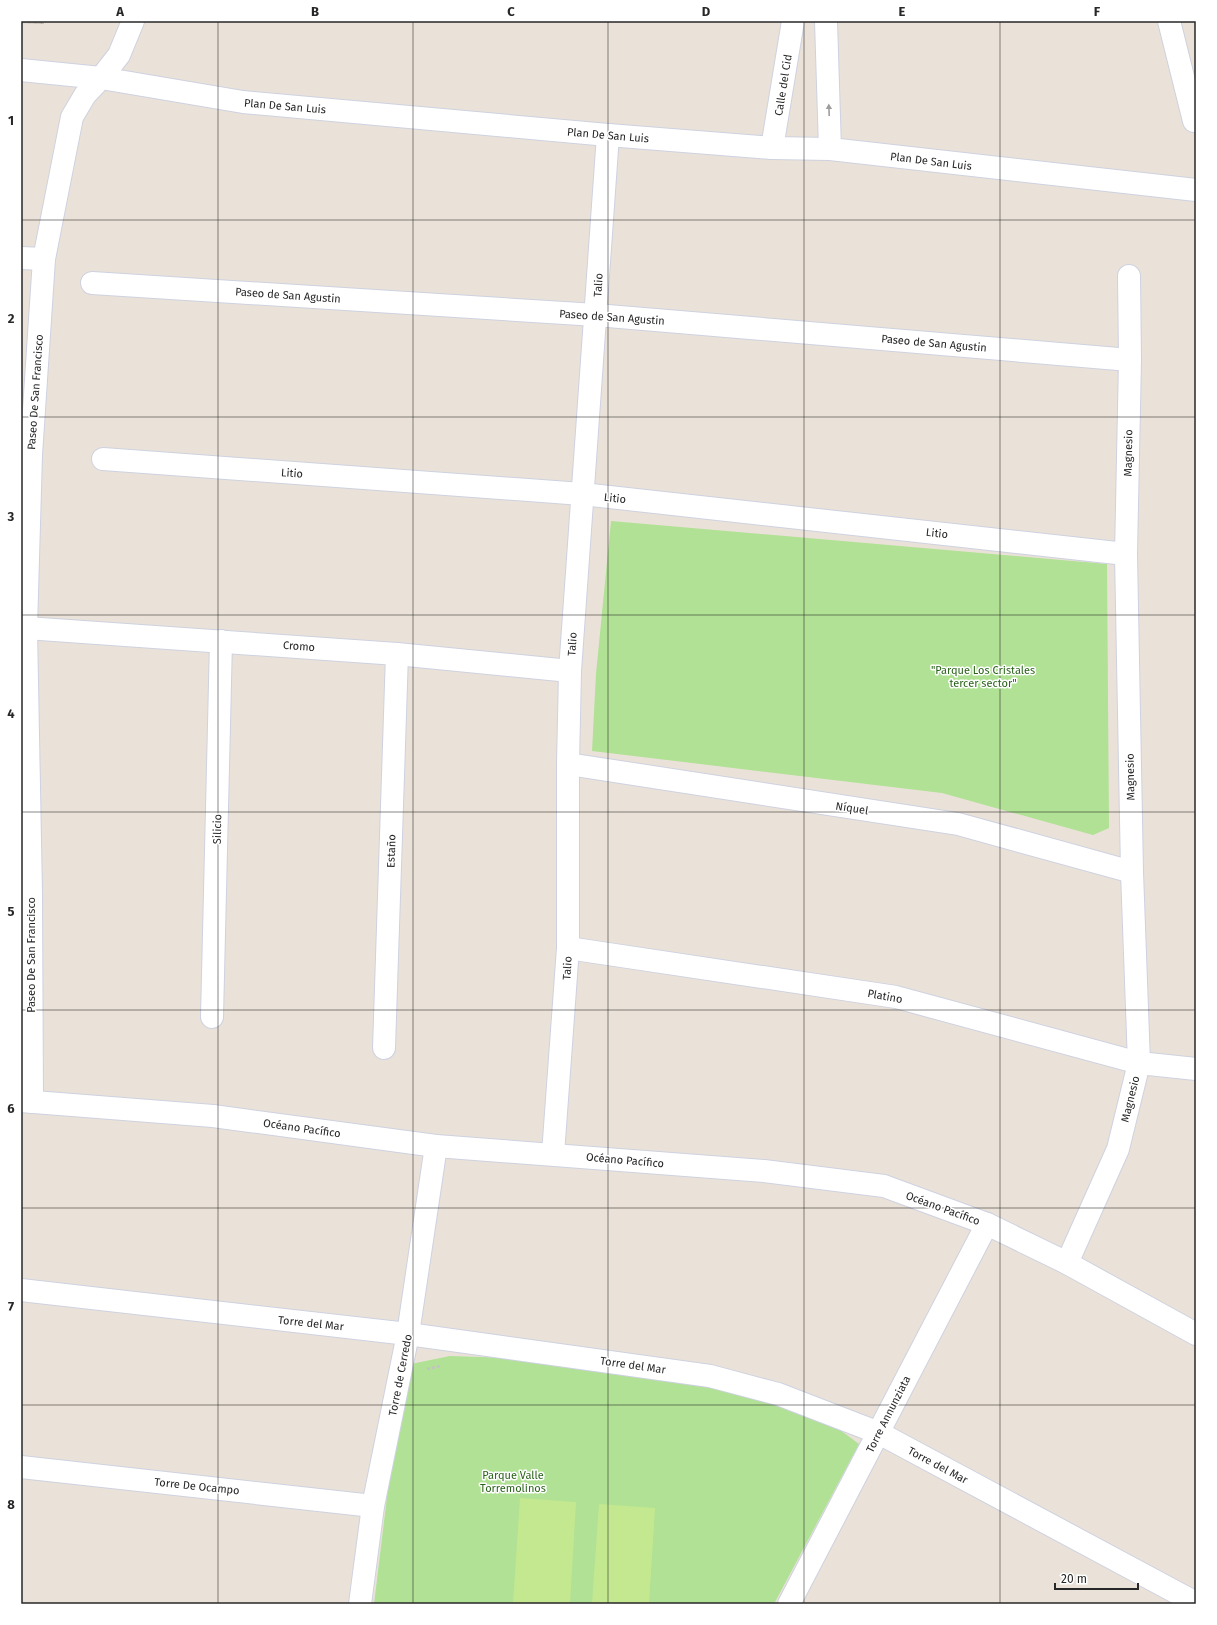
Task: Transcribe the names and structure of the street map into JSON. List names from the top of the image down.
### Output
{
  "streets": {
    "street": [
      "Calle del Cid",
      "Plan De San Luis",
      "Talio",
      "Paseo de San Agustin",
      "Paseo De San Francisco",
      "Magnesio",
      "Litio",
      "Cromo",
      "Níquel",
      "Silicio",
      "Estaño",
      "Platino",
      "Océano Pacífico",
      "Torre del Mar",
      "Torre de Cerredo",
      "Torre Annunziata",
      "Torre De Ocampo"
    ]
  },
  "crossings": [
    ["Calle del Cid", "Plan De San Luis"],
    ["Plan De San Luis", "Talio"],
    ["Plan De San Luis", "Paseo De San Francisco"],
    ["Talio", "Paseo de San Agustin"],
    ["Talio", "Litio"],
    ["Talio", "Cromo"],
    ["Talio", "Níquel"],
    ["Talio", "Platino"],
    ["Talio", "Océano Pacífico"],
    ["Paseo de San Agustin", "Magnesio"],
    ["Paseo De San Francisco", "Cromo"],
    ["Paseo De San Francisco", "Océano Pacífico"],
    ["Magnesio", "Litio"],
    ["Magnesio", "Níquel"],
    ["Magnesio", "Platino"],
    ["Magnesio", "Océano Pacífico"],
    ["Cromo", "Silicio"],
    ["Cromo", "Estaño"],
    ["Océano Pacífico", "Torre de Cerredo"],
    ["Océano Pacífico", "Torre Annunziata"],
    ["Torre del Mar", "Torre de Cerredo"],
    ["Torre del Mar", "Torre Annunziata"],
    ["Torre de Cerredo", "Torre De Ocampo"]
  ],
  "parks": ["\"Parque Los Cristales tercer sector\"", "Parque Valle Torremolinos"],
  "scale_bar": "20 m",
  "grid": {
    "columns": [
      "A",
      "B",
      "C",
      "D",
      "E",
      "F"
    ],
    "rows": [
      "1",
      "2",
      "3",
      "4",
      "5",
      "6",
      "7",
      "8"
    ]
  }
}
